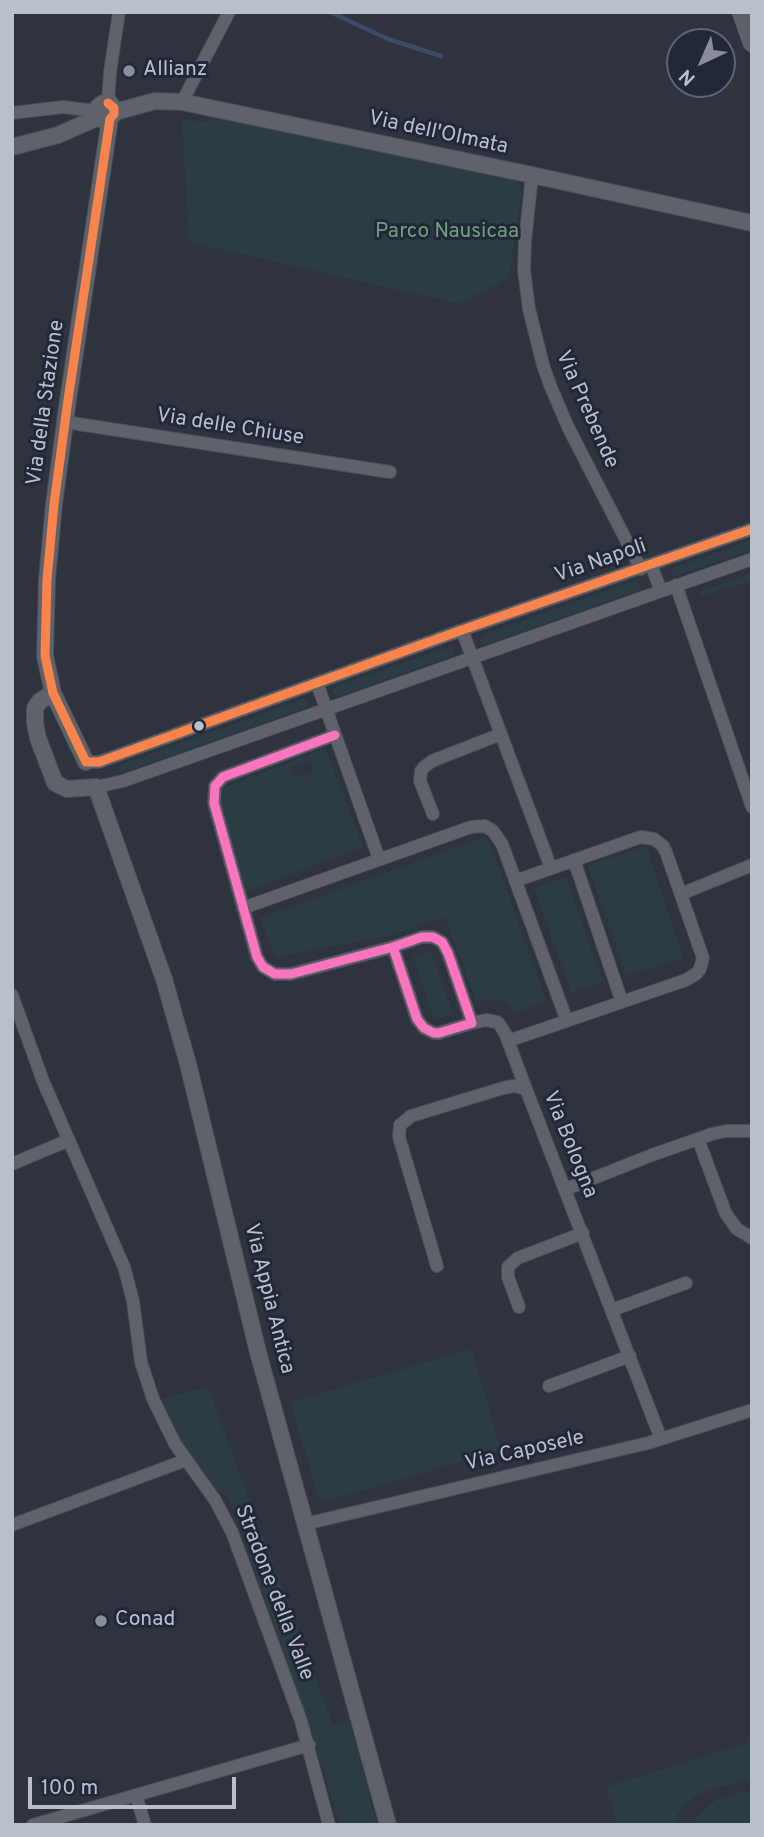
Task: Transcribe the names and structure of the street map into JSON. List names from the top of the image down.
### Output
{
  "streets": {
    "street": [
      "Via dell'Olmata",
      "Via della Stazione",
      "Via Prebende",
      "Via delle Chiuse",
      "Via Napoli",
      "Via Bologna",
      "Via Appia Antica",
      "Via Caposele",
      "Stradone della Valle"
    ]
  },
  "crossings": [
    ["Via dell'Olmata", "Via della Stazione"],
    ["Via dell'Olmata", "Via Prebende"],
    ["Via della Stazione", "Via delle Chiuse"],
    ["Via della Stazione", "Via Napoli"],
    ["Via Prebende", "Via Napoli"],
    ["Via Bologna", "Via Caposele"],
    ["Via Appia Antica", "Via Caposele"]
  ],
  "parks": ["Parco Nausicaa"],
  "places": ["Allianz", "Conad"],
  "scale_bar": "100 m",
  "north": "bottom left"
}
